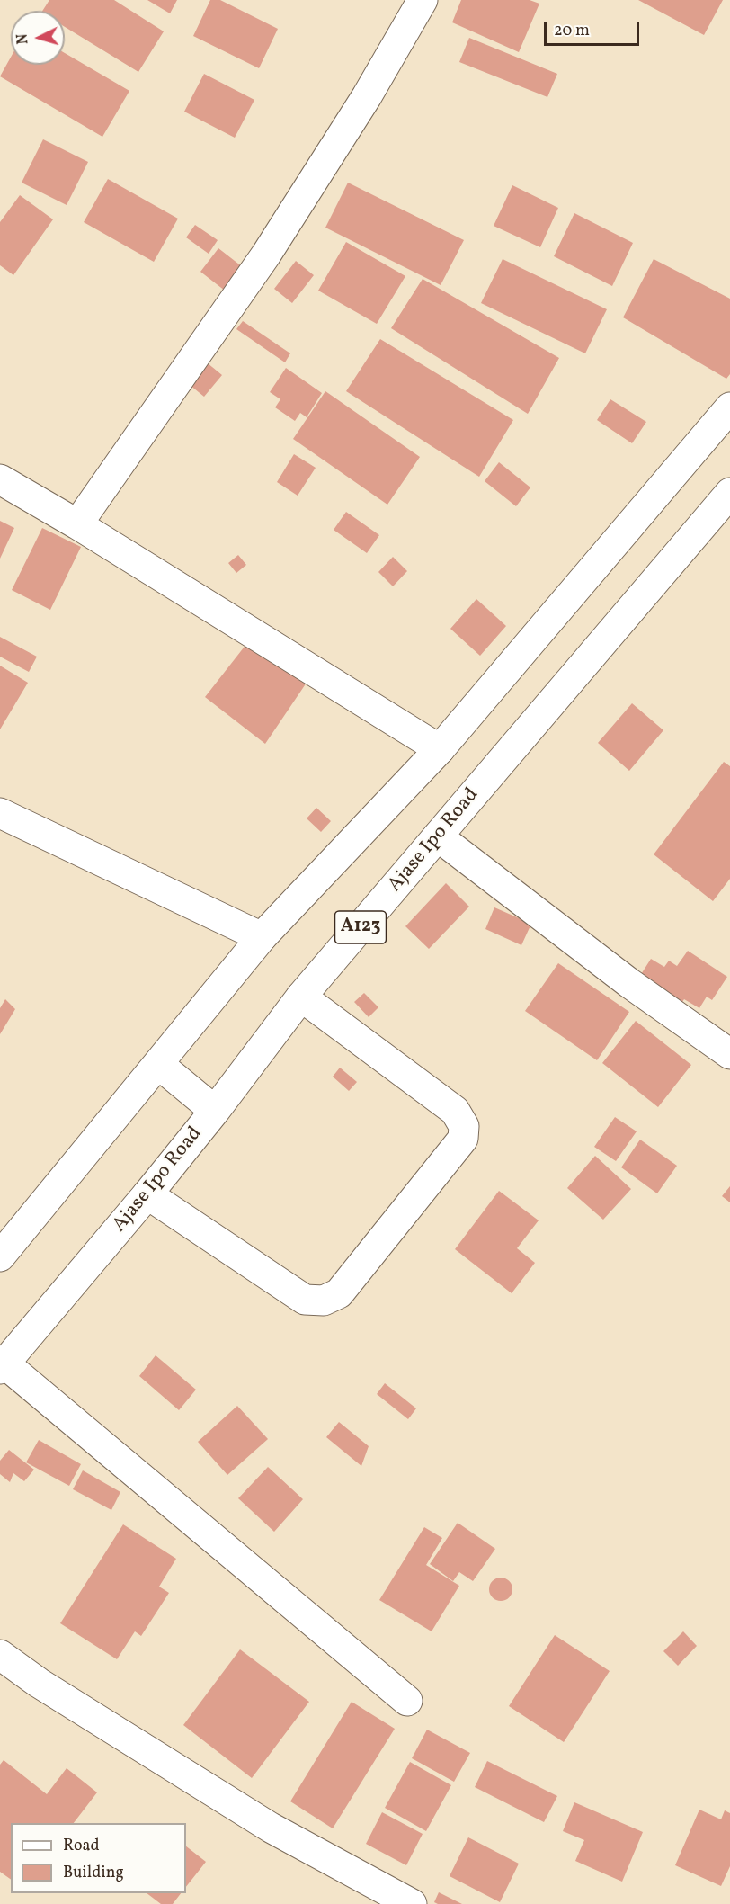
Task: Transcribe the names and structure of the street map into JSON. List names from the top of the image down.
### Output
{
  "streets": {
    "main road": ["Ajase Ipo Road", "A123"]
  },
  "legend": ["Road", "Building"],
  "scale_bar": "20 m",
  "north": "left"
}
